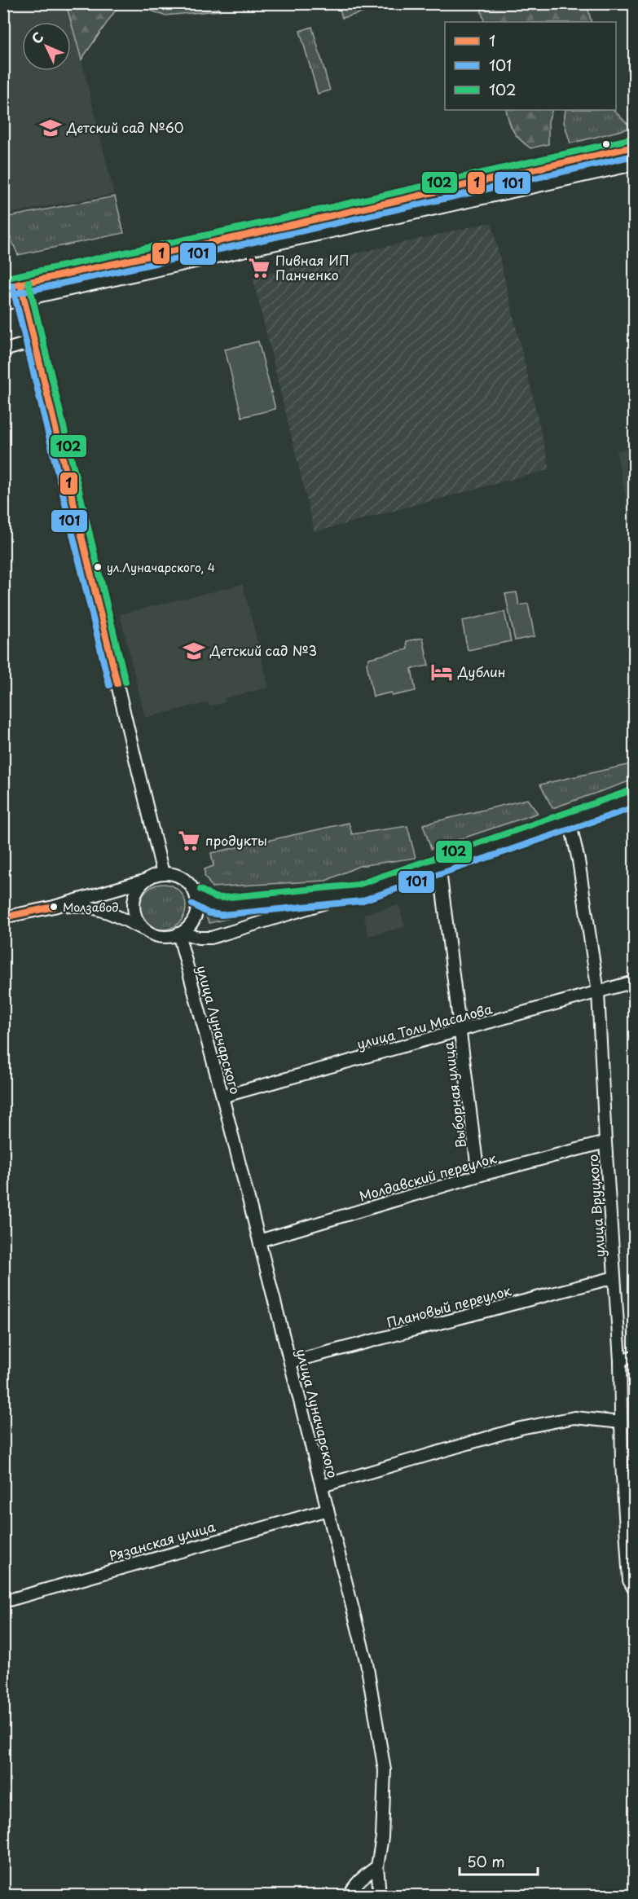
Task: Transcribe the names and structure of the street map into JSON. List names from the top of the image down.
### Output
{
  "streets": {
    "street": [
      "улица Толи Масалова",
      "улица Луначарского",
      "Выборная улица",
      "Молдавский переулок",
      "улица Вруцкого",
      "Плановый переулок",
      "Рязанская улица"
    ]
  },
  "crossings": [
    ["улица Толи Масалова", "улица Луначарского"],
    ["улица Толи Масалова", "Выборная улица"],
    ["улица Толи Масалова", "улица Вруцкого"],
    ["улица Луначарского", "Молдавский переулок"],
    ["улица Луначарского", "Плановый переулок"],
    ["улица Луначарского", "Рязанская улица"],
    ["Выборная улица", "Молдавский переулок"],
    ["Молдавский переулок", "улица Вруцкого"],
    ["улица Вруцкого", "Плановый переулок"]
  ],
  "places": {
    "school or university": ["Детский сад №60", "Детский сад №3"],
    "supermarket": ["Пивная ИП Панченко", "продукты"],
    "other": ["ул.Луначарского, 4", "Молзавод"],
    "hotel": ["Дублин"]
  },
  "lines": ["transit line 102", "transit line 1", "transit line 101"],
  "legend": ["1", "101", "102"],
  "scale_bar": "50 m",
  "north": "top left"
}
